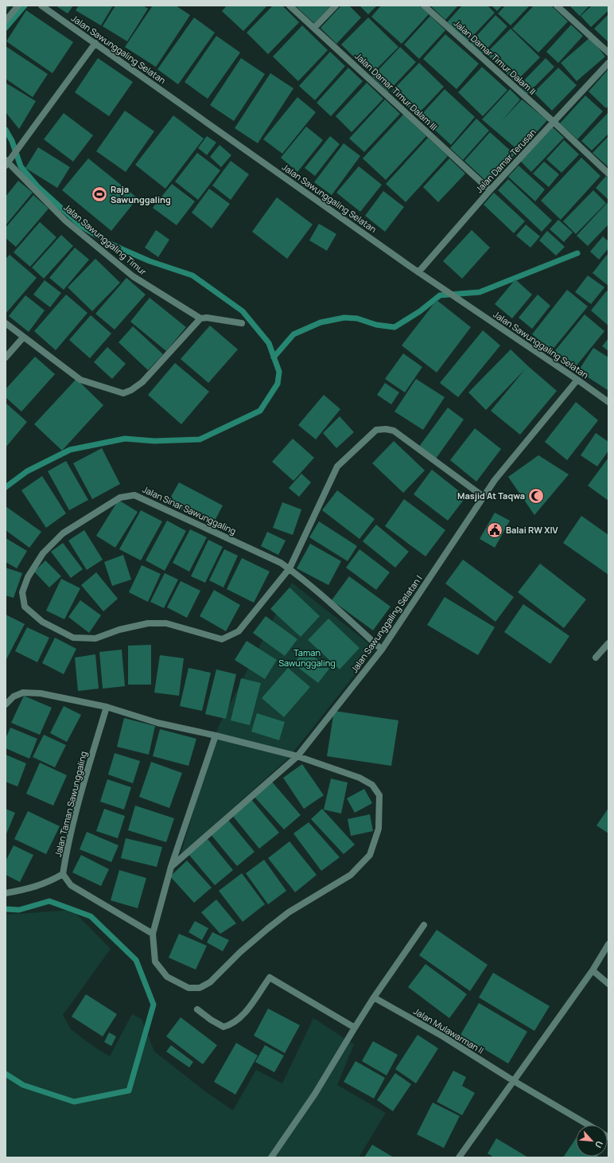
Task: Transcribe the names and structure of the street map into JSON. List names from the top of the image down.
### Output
{
  "streets": {
    "street": [
      "Jalan Sawunggaling Selatan",
      "Jalan Damar Timur Dalam II",
      "Jalan Damar Timur Dalam III",
      "Jalan Damar Terusan",
      "Jalan Sawunggaling Timur",
      "Jalan Sinar Sawunggaling",
      "Jalan Sawunggaling Selatan I",
      "Jalan Taman Sawunggaling",
      "Jalan Mulawarman II"
    ]
  },
  "crossings": [
    ["Jalan Sawunggaling Selatan", "Jalan Damar Terusan"],
    ["Jalan Sawunggaling Selatan", "Jalan Sawunggaling Timur"],
    ["Jalan Sawunggaling Selatan", "Jalan Sawunggaling Selatan I"],
    ["Jalan Damar Timur Dalam II", "Jalan Damar Terusan"],
    ["Jalan Damar Timur Dalam III", "Jalan Damar Terusan"],
    ["Jalan Sinar Sawunggaling", "Jalan Sawunggaling Selatan I"]
  ],
  "parks": ["Taman Sawunggaling"],
  "places": {
    "sports": ["Raja Sawunggaling"],
    "mosque": ["Masjid At Taqwa"],
    "public building": ["Balai RW XIV"]
  },
  "north": "bottom right"
}
